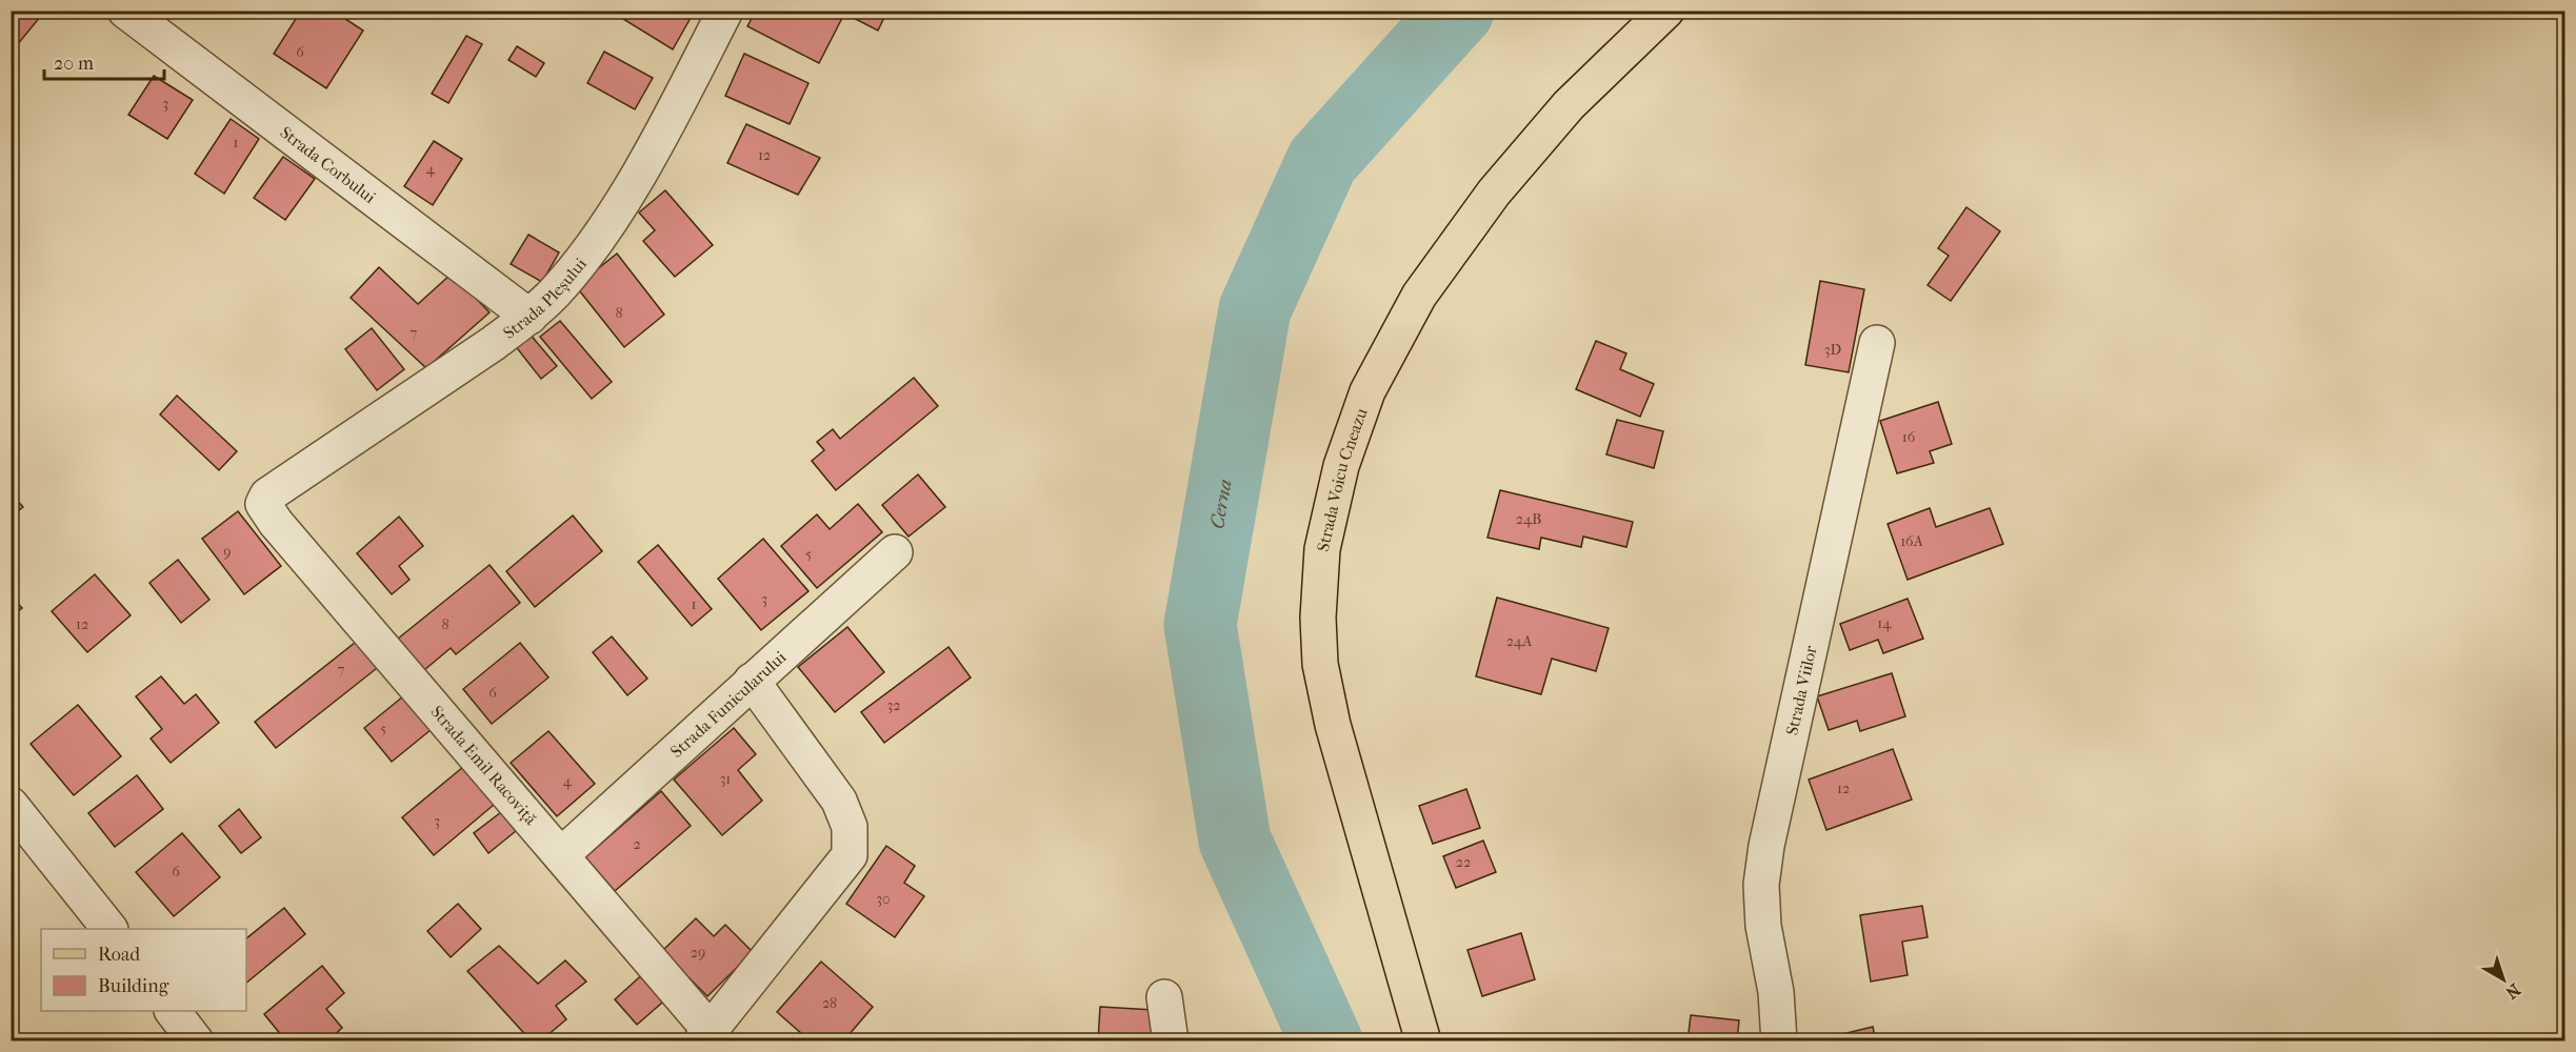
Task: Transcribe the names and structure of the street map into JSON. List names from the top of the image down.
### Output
{
  "streets": {
    "main road": ["Strada Voicu Cneazu"],
    "street": [
      "Strada Corbului",
      "Strada Pleșului",
      "Strada Viilor",
      "Strada Funicularului",
      "Strada Emil Racoviță"
    ]
  },
  "crossings": [
    ["Strada Corbului", "Strada Pleșului"],
    ["Strada Pleșului", "Strada Emil Racoviță"],
    ["Strada Funicularului", "Strada Emil Racoviță"]
  ],
  "water": ["Cerna"],
  "house_numbers": [
    "6",
    "3",
    "1",
    "12",
    "4",
    "8",
    "7",
    "3D",
    "16",
    "24B",
    "16A",
    "9",
    "5",
    "3",
    "1",
    "14",
    "12",
    "8",
    "24A",
    "7",
    "6",
    "32",
    "5",
    "31",
    "4",
    "12",
    "3",
    "2",
    "22",
    "6",
    "30",
    "29",
    "28"
  ],
  "legend": ["Road", "Building"],
  "scale_bar": "20 m",
  "north": "bottom right"
}
